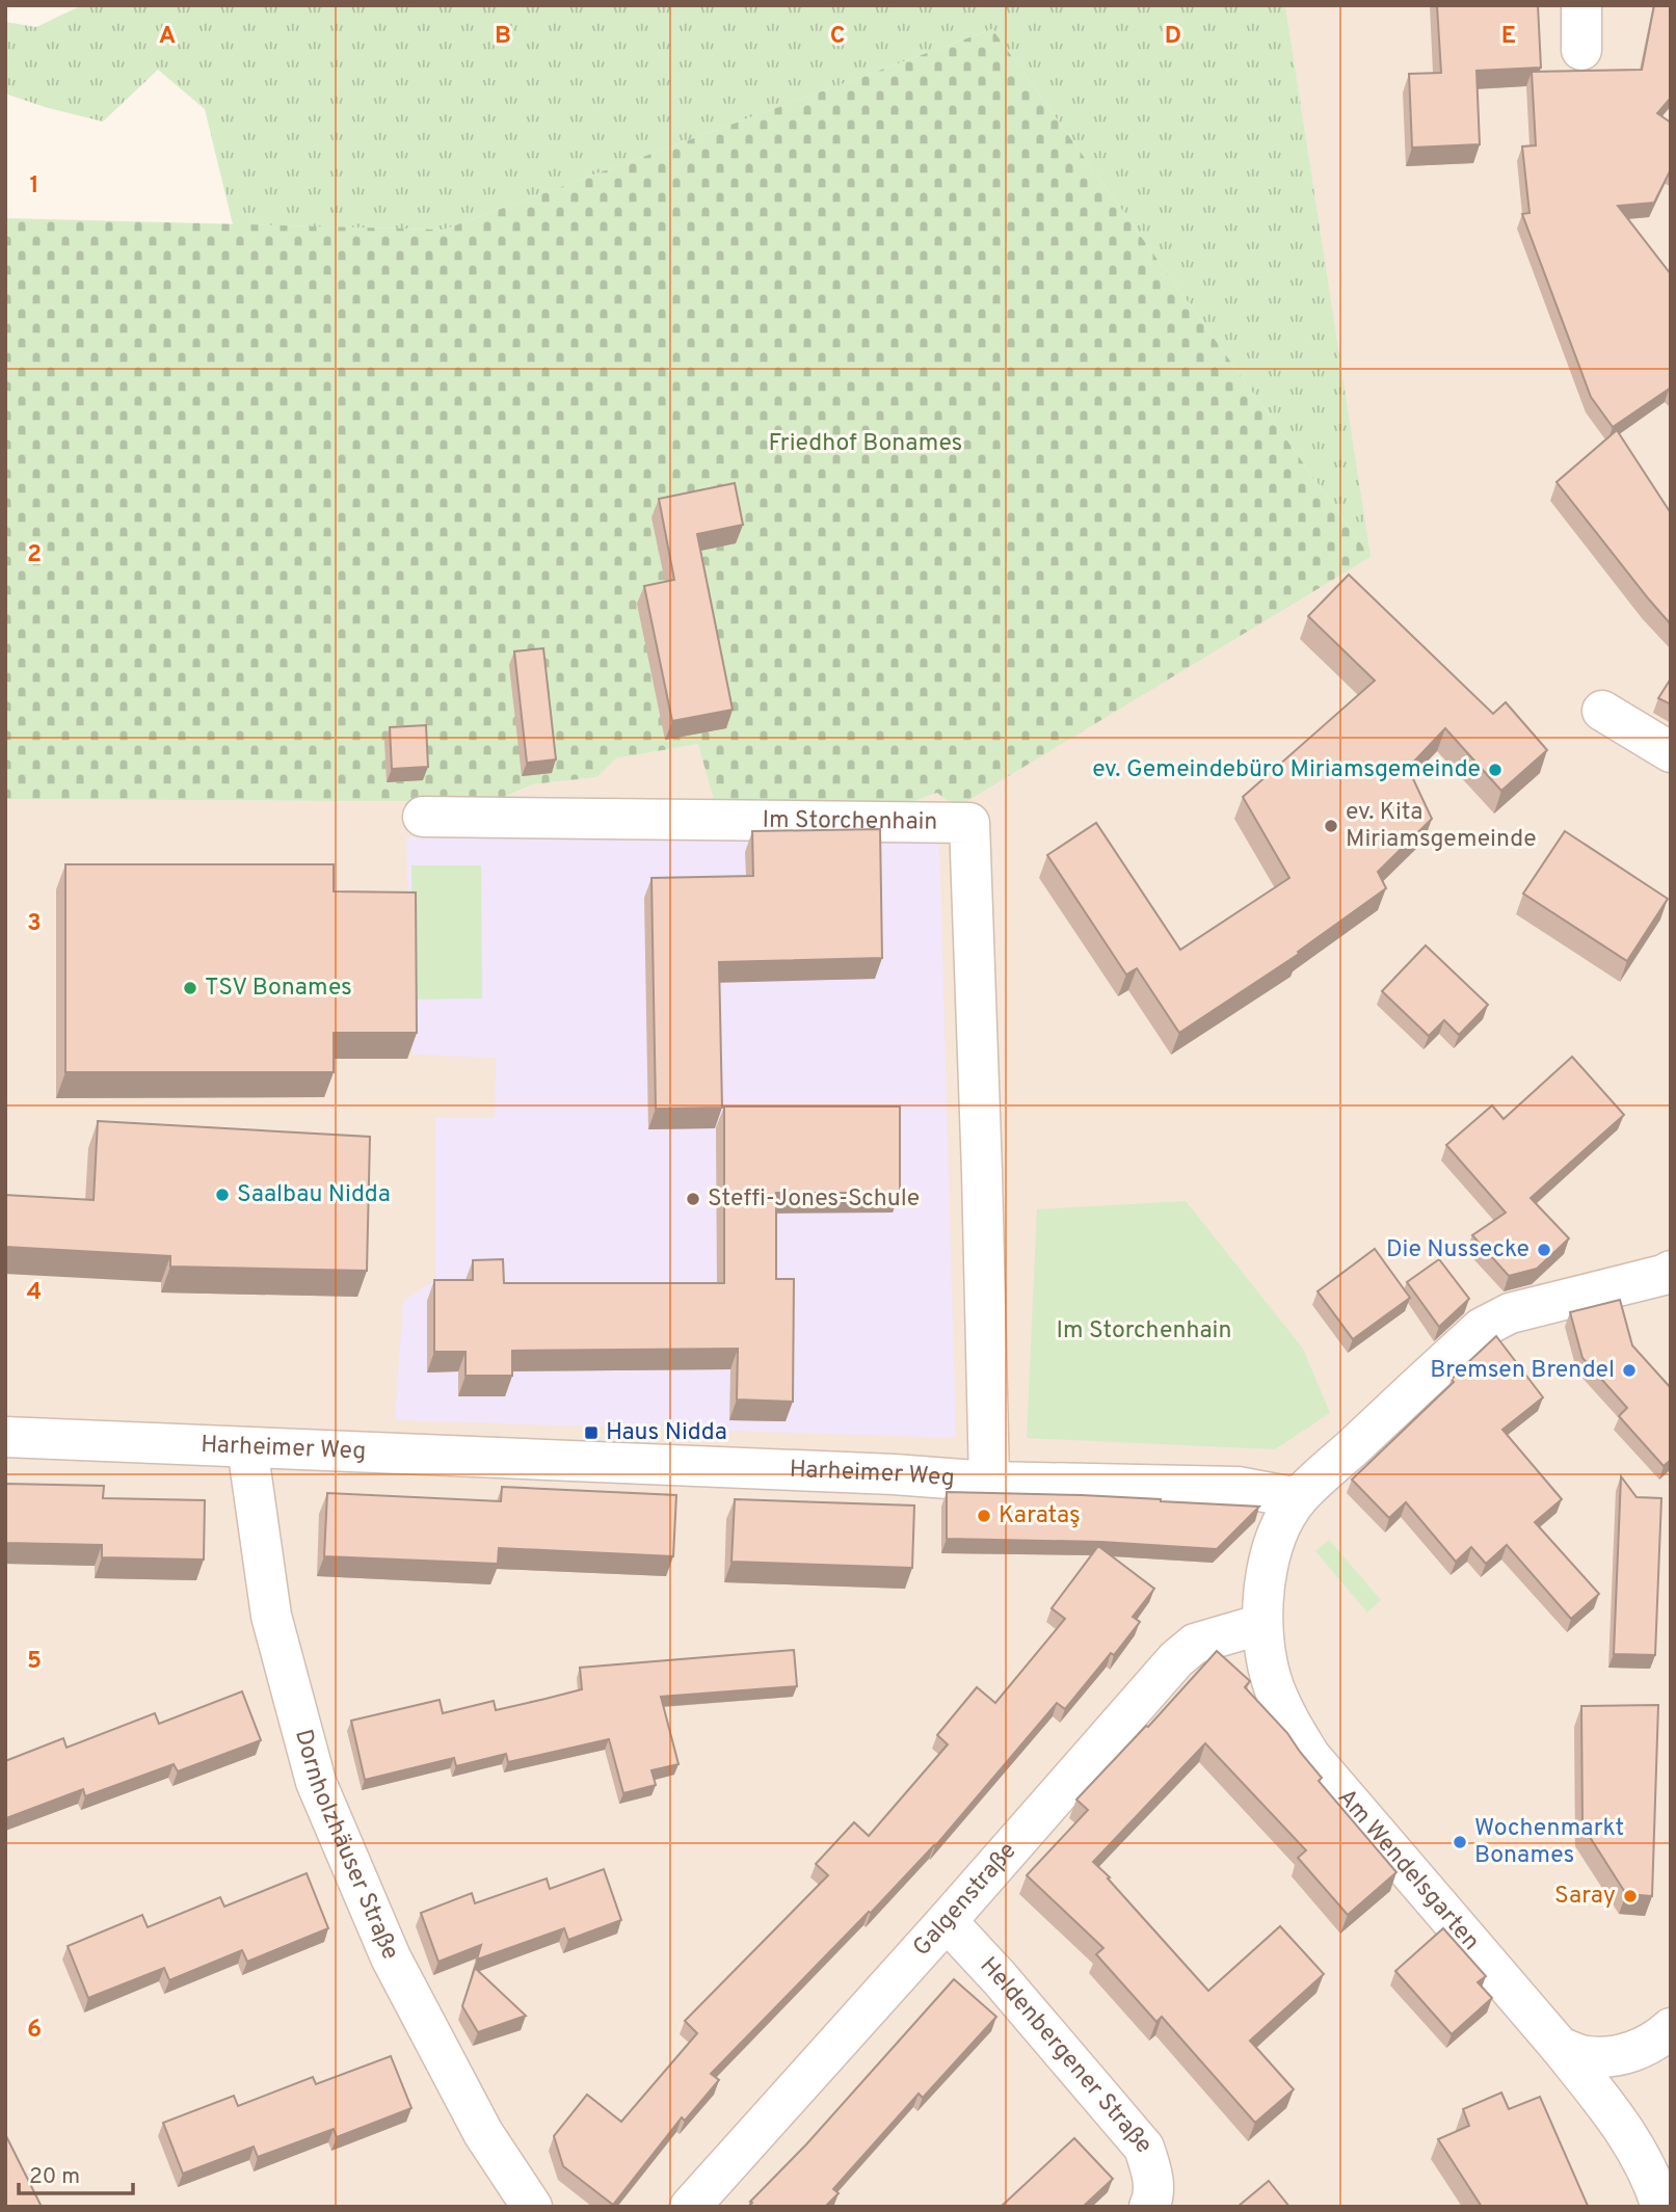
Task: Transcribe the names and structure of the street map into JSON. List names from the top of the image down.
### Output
{
  "streets": {
    "street": [
      "Im Storchenhain",
      "Harheimer Weg",
      "Dornholzhäuser Straße",
      "Am Wendelsgarten",
      "Galgenstraße",
      "Heldenbergener Straße"
    ]
  },
  "crossings": [
    ["Im Storchenhain", "Harheimer Weg"],
    ["Harheimer Weg", "Dornholzhäuser Straße"],
    ["Harheimer Weg", "Am Wendelsgarten"],
    ["Am Wendelsgarten", "Galgenstraße"],
    ["Galgenstraße", "Heldenbergener Straße"]
  ],
  "parks": ["Friedhof Bonames", "Im Storchenhain"],
  "places": {
    "other": [
      "ev. Gemeindebüro Miriamsgemeinde",
      "ev. Kita Miriamsgemeinde",
      "TSV Bonames",
      "Saalbau Nidda",
      "Steffi-Jones-Schule",
      "Die Nussecke",
      "Bremsen Brendel",
      "Karataş",
      "Wochenmarkt Bonames",
      "Saray"
    ],
    "transit": ["Haus Nidda"]
  },
  "scale_bar": "20 m",
  "grid": {
    "columns": [
      "A",
      "B",
      "C",
      "D",
      "E"
    ],
    "rows": [
      "1",
      "2",
      "3",
      "4",
      "5",
      "6"
    ]
  }
}
